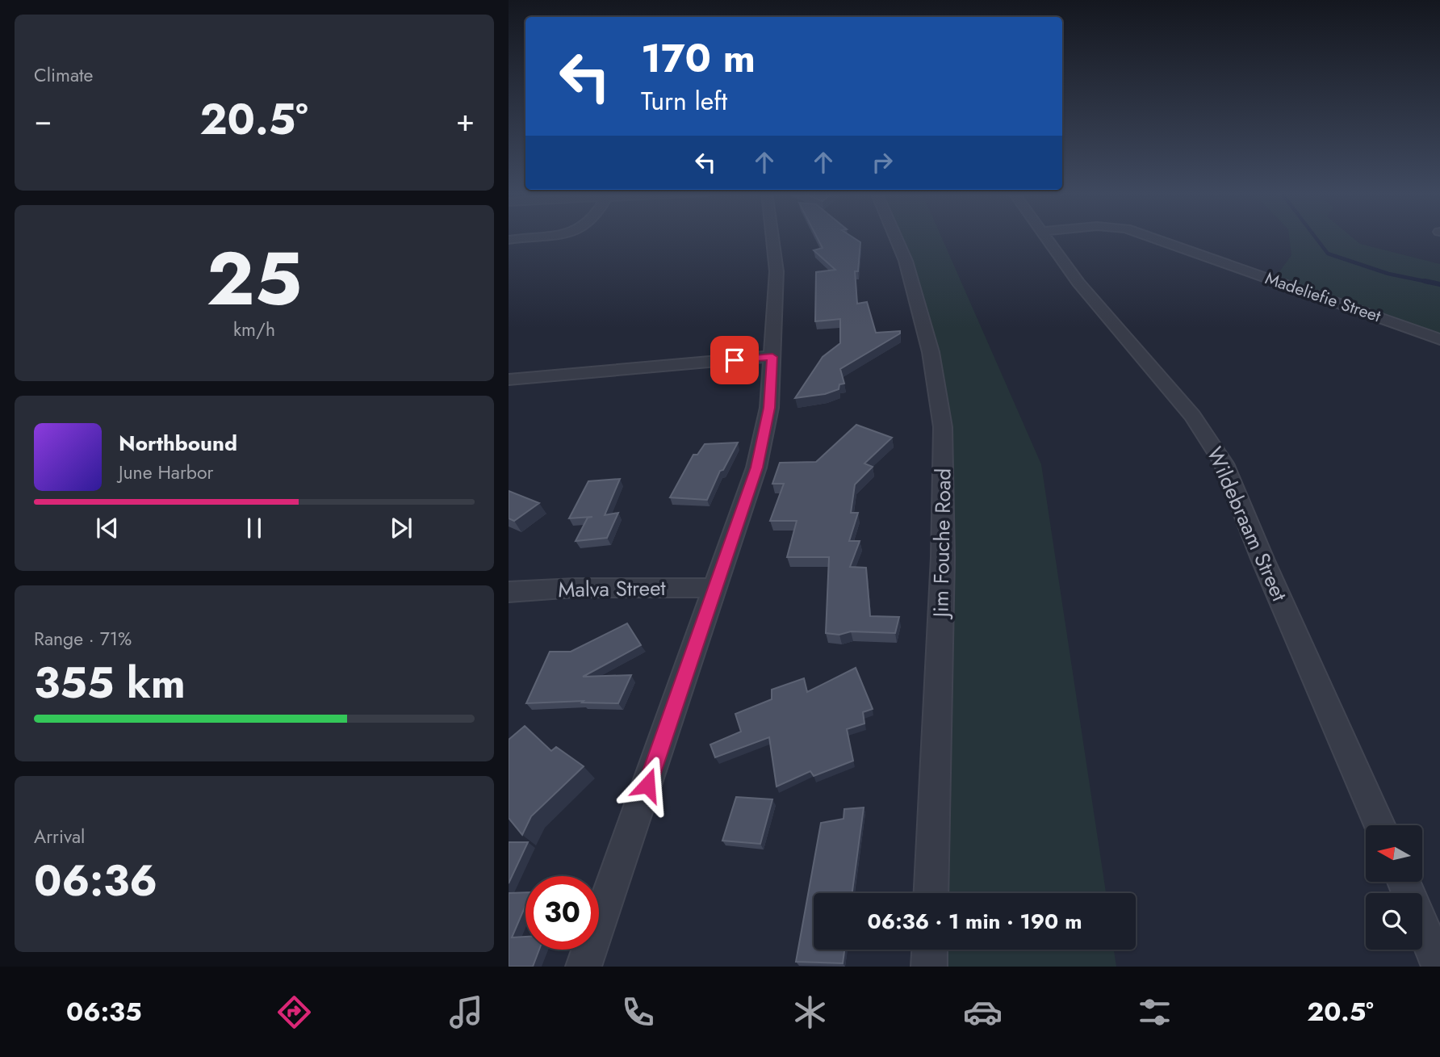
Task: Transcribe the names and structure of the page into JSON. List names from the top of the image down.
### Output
{
  "streets": {
    "street": [
      "Madeliefie Street",
      "Wildebraam Street",
      "Jim Fouche Road",
      "Malva Street"
    ]
  },
  "north": "left",
  "page": {
    "tile": [
      "Climate",
      ["25", "km/h"],
      ["Range · 71%", "355 km"],
      ["Arrival", "06:36"]
    ],
    "turn": ["170 m", "Turn left"],
    "heat": ["−", "20.5°", "+"],
    "song": ["Northbound", "June Harbor"],
    "limit": "30",
    "trip": "06:36 · 1 min · 190 m",
    "tabs": ["06:35", "20.5°"]
  }
}
